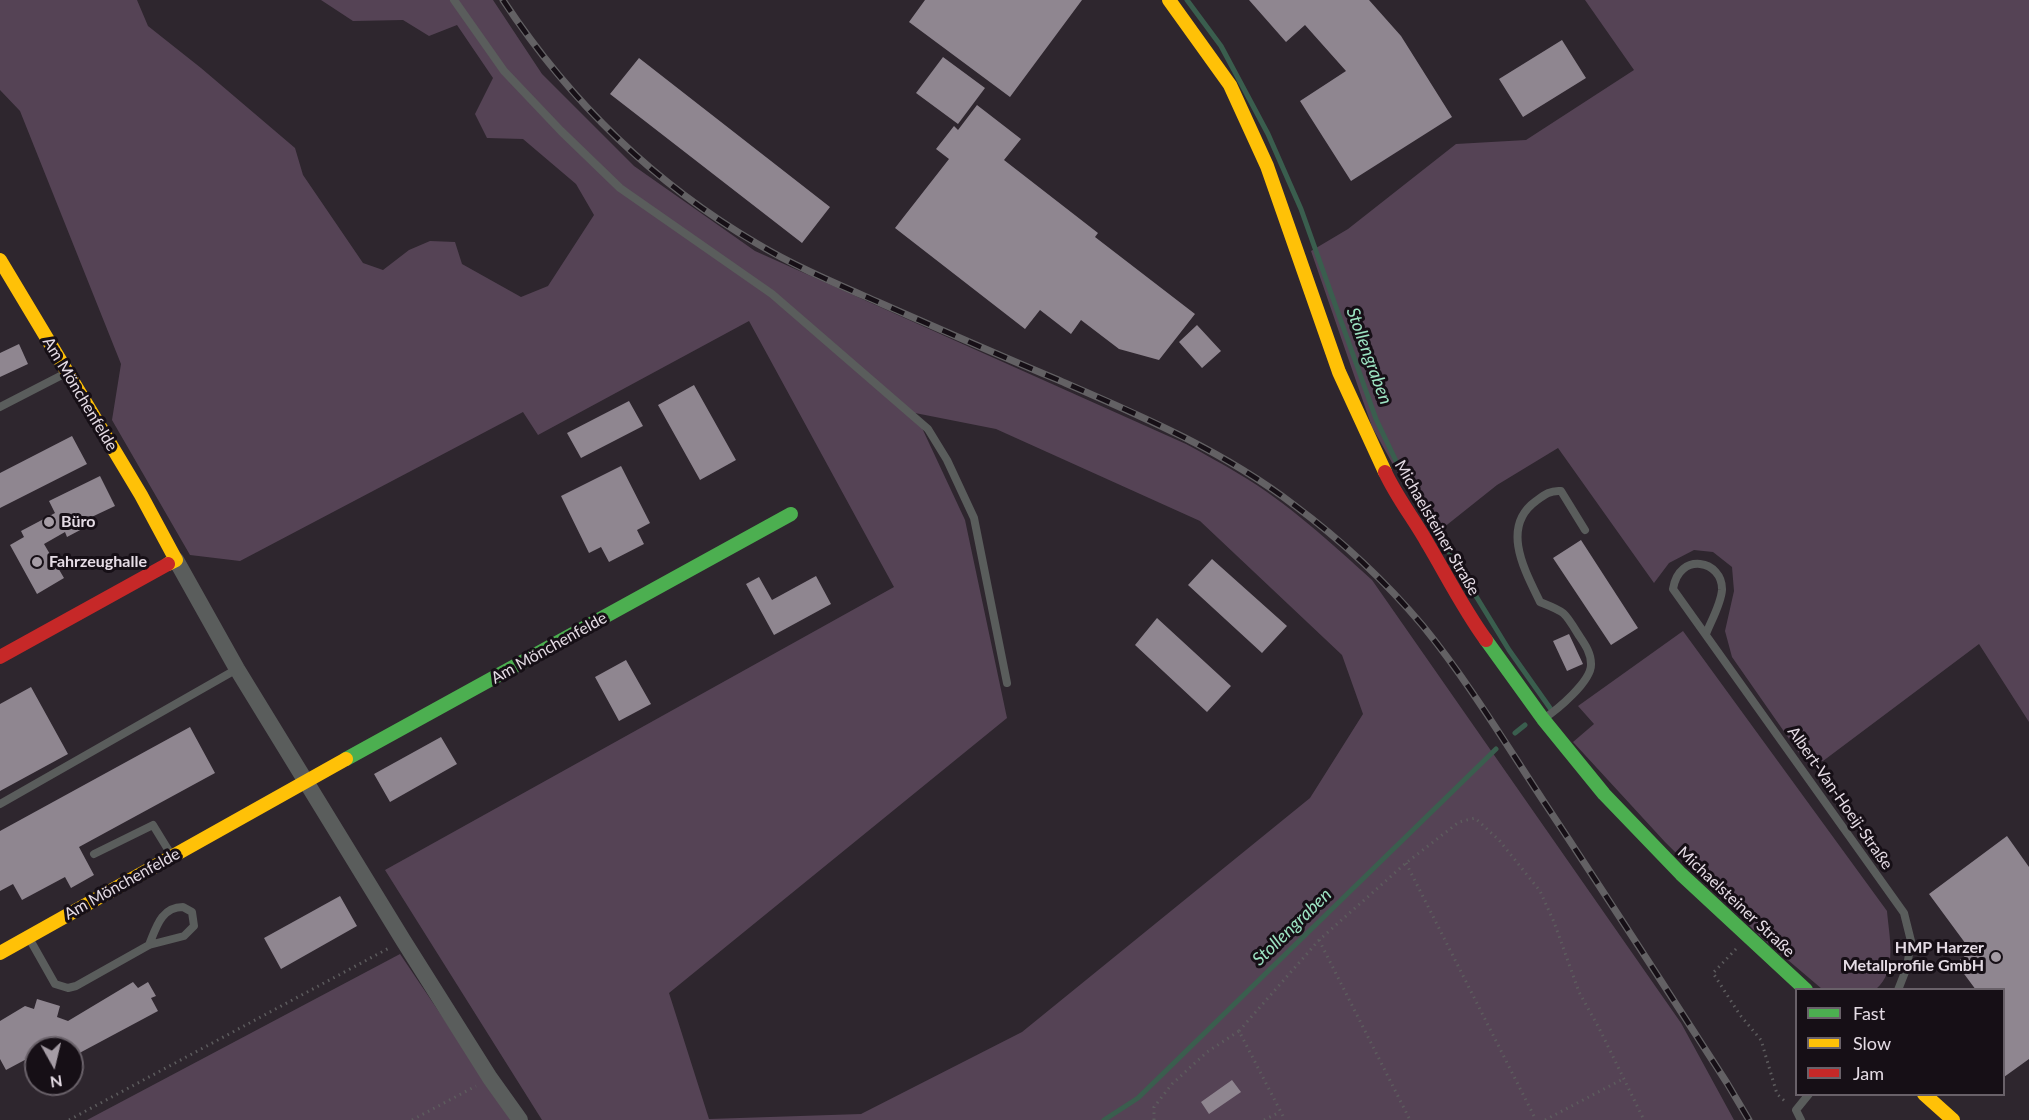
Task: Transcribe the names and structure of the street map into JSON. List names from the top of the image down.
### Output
{
  "streets": {
    "street": ["Am Mönchenfelde", "Michaelsteiner Straße"],
    "lane": ["Albert-Van-Hoeij-Straße"]
  },
  "water": ["Stollengraben"],
  "places": ["Büro", "Fahrzeughalle", "HMP Harzer Metallprofile GmbH"],
  "legend": ["Fast", "Slow", "Jam"],
  "north": "bottom"
}
